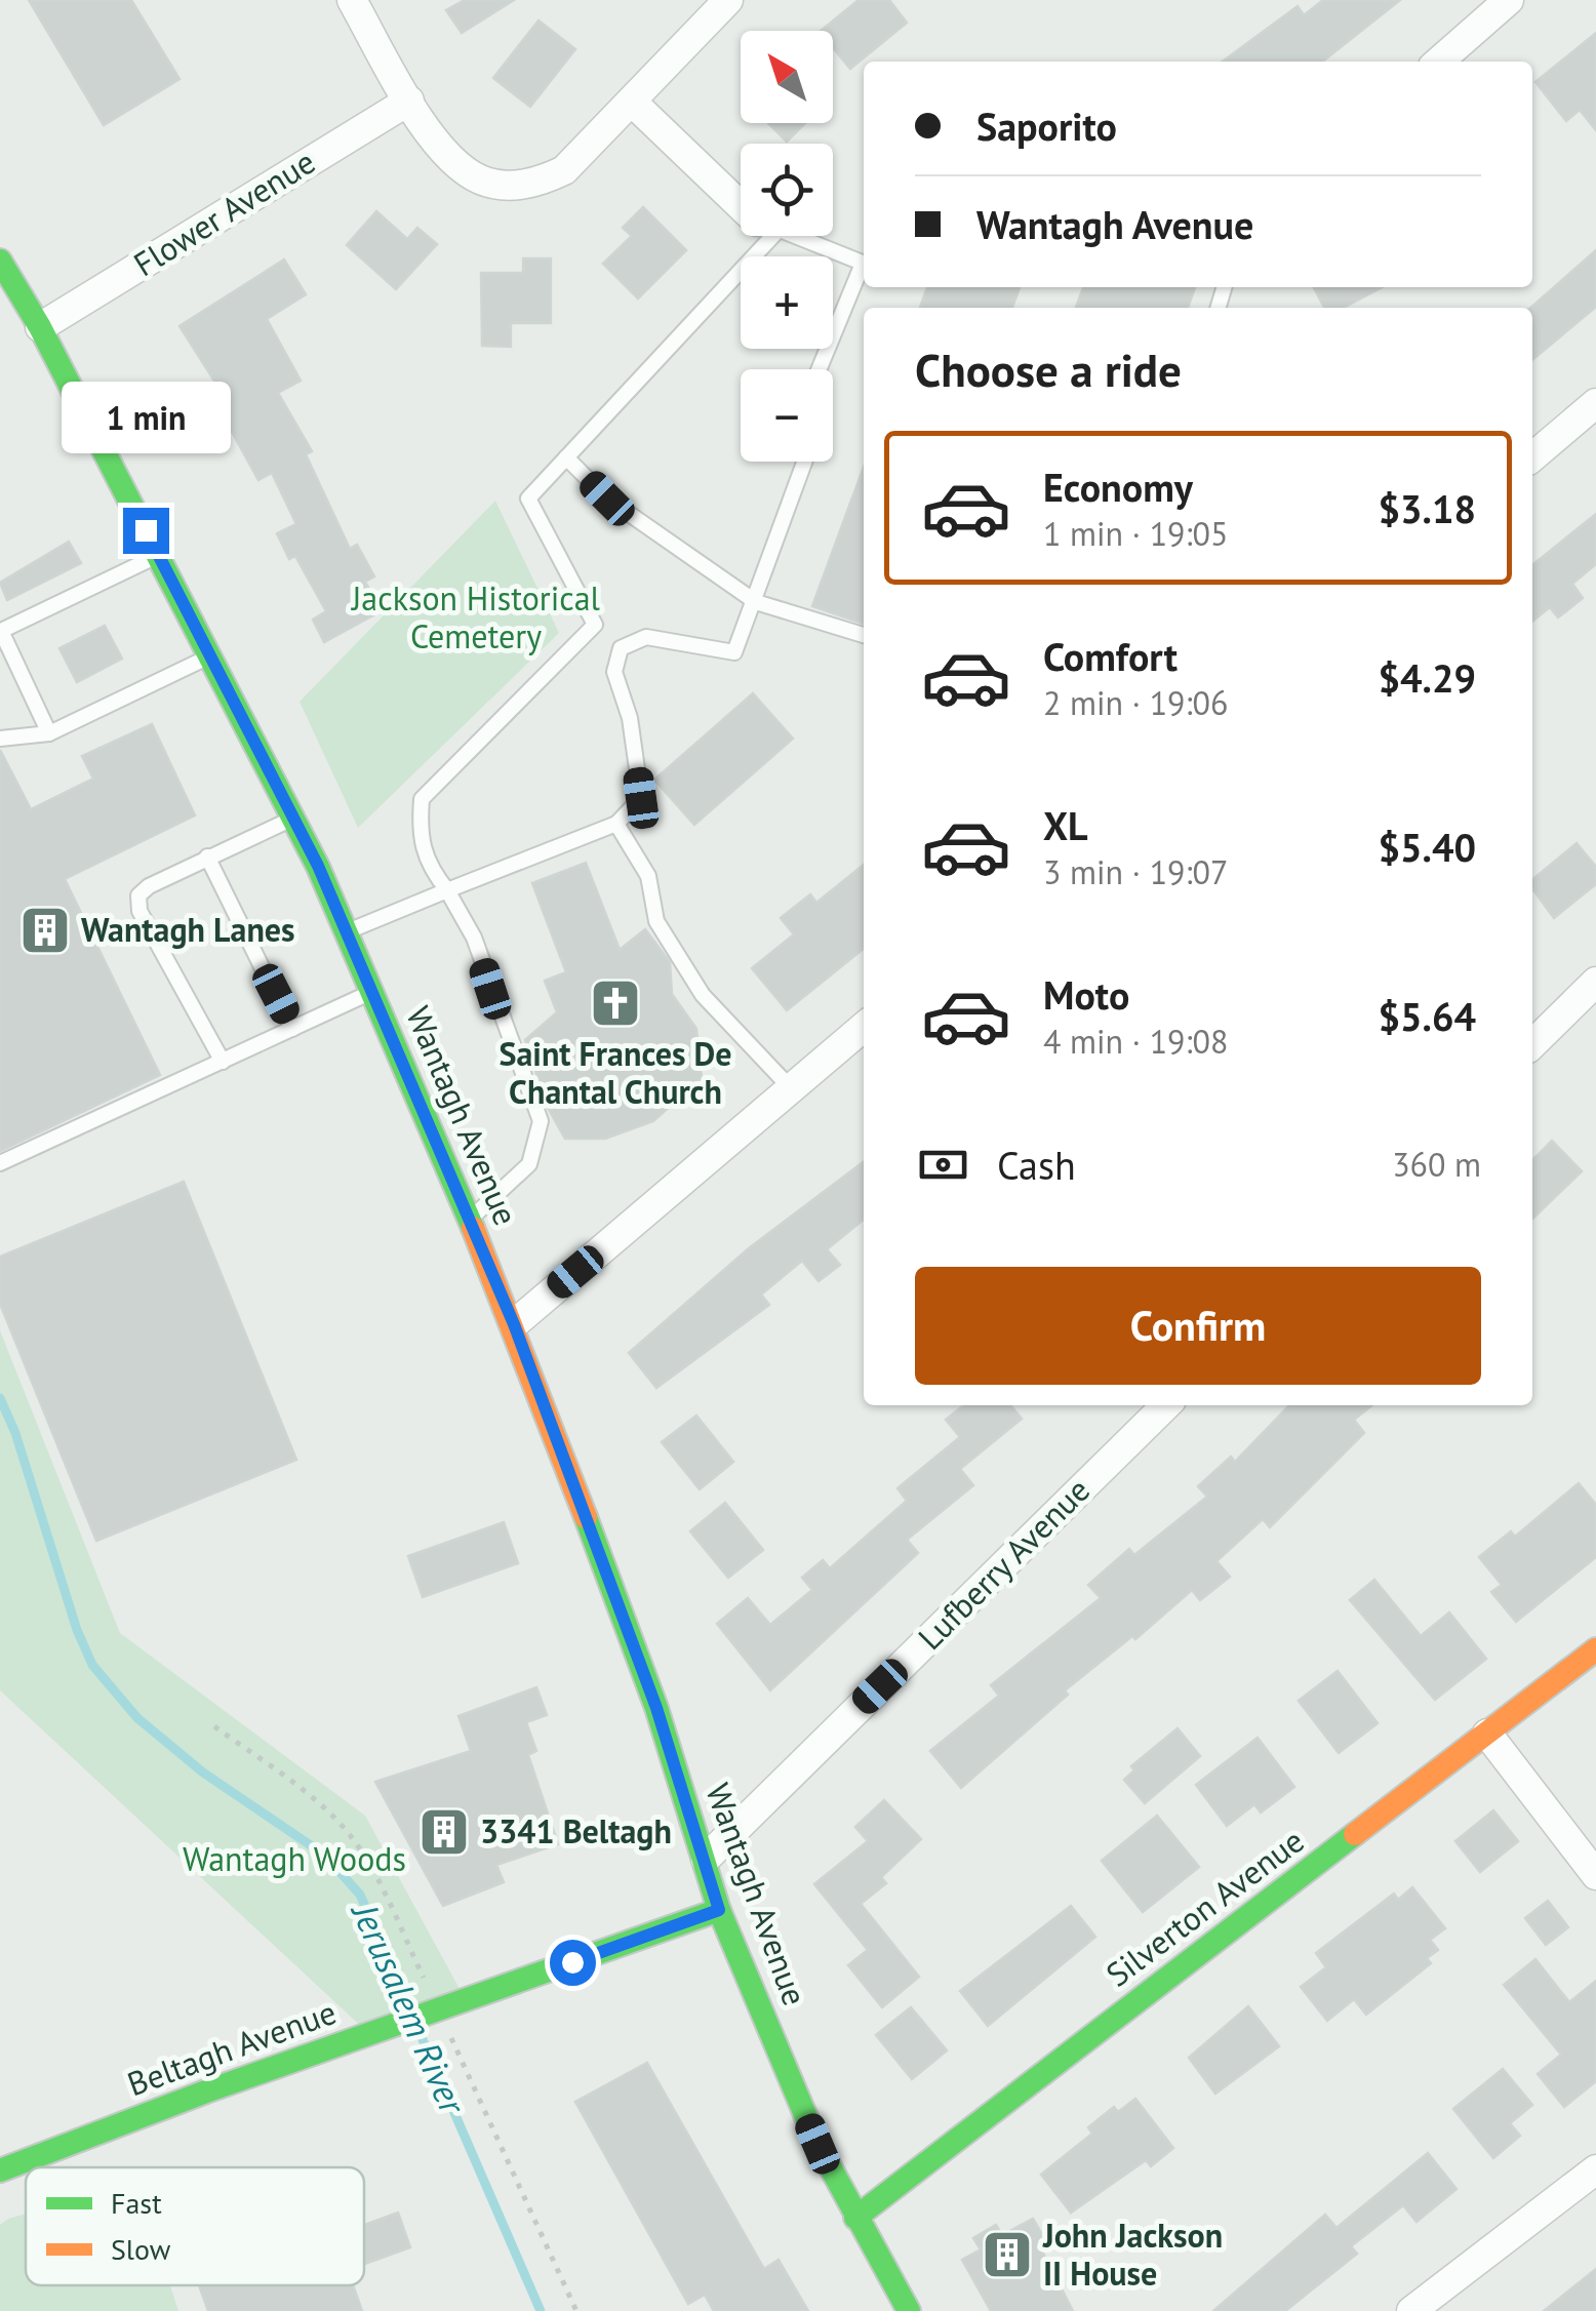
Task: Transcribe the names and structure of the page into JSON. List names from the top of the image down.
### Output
{
  "streets": {
    "main road": ["Wantagh Avenue", "Silverton Avenue", "Beltagh Avenue"],
    "street": ["Flower Avenue", "Lufberry Avenue"]
  },
  "crossings": [
    ["Flower Avenue", "Wantagh Avenue"],
    ["Wantagh Avenue", "Lufberry Avenue"],
    ["Wantagh Avenue", "Silverton Avenue"],
    ["Wantagh Avenue", "Beltagh Avenue"]
  ],
  "water": ["Jerusalem River"],
  "parks": ["Jackson Historical Cemetery", "Wantagh Woods"],
  "places": {
    "building": ["Wantagh Lanes", "3341 Beltagh", "John Jackson II House"],
    "church": ["Saint Frances De Chantal Church"]
  },
  "legend": ["Fast", "Slow"],
  "north": "top left",
  "page": {
    "map_buttons": ["+", "−"],
    "banner": ["Saporito", "Wantagh Avenue"],
    "heading": "Choose a ride",
    "bubble": "1 min",
    "list": [
      {
        "name": "Economy",
        "note": "1 min · 19:05",
        "value": "$3.18"
      },
      {
        "name": "Comfort",
        "note": "2 min · 19:06",
        "value": "$4.29"
      },
      {
        "name": "XL",
        "note": "3 min · 19:07",
        "value": "$5.40"
      },
      {
        "name": "Moto",
        "note": "4 min · 19:08",
        "value": "$5.64"
      }
    ],
    "pay": ["Cash", "360 m"],
    "buttons": "Confirm"
  }
}
